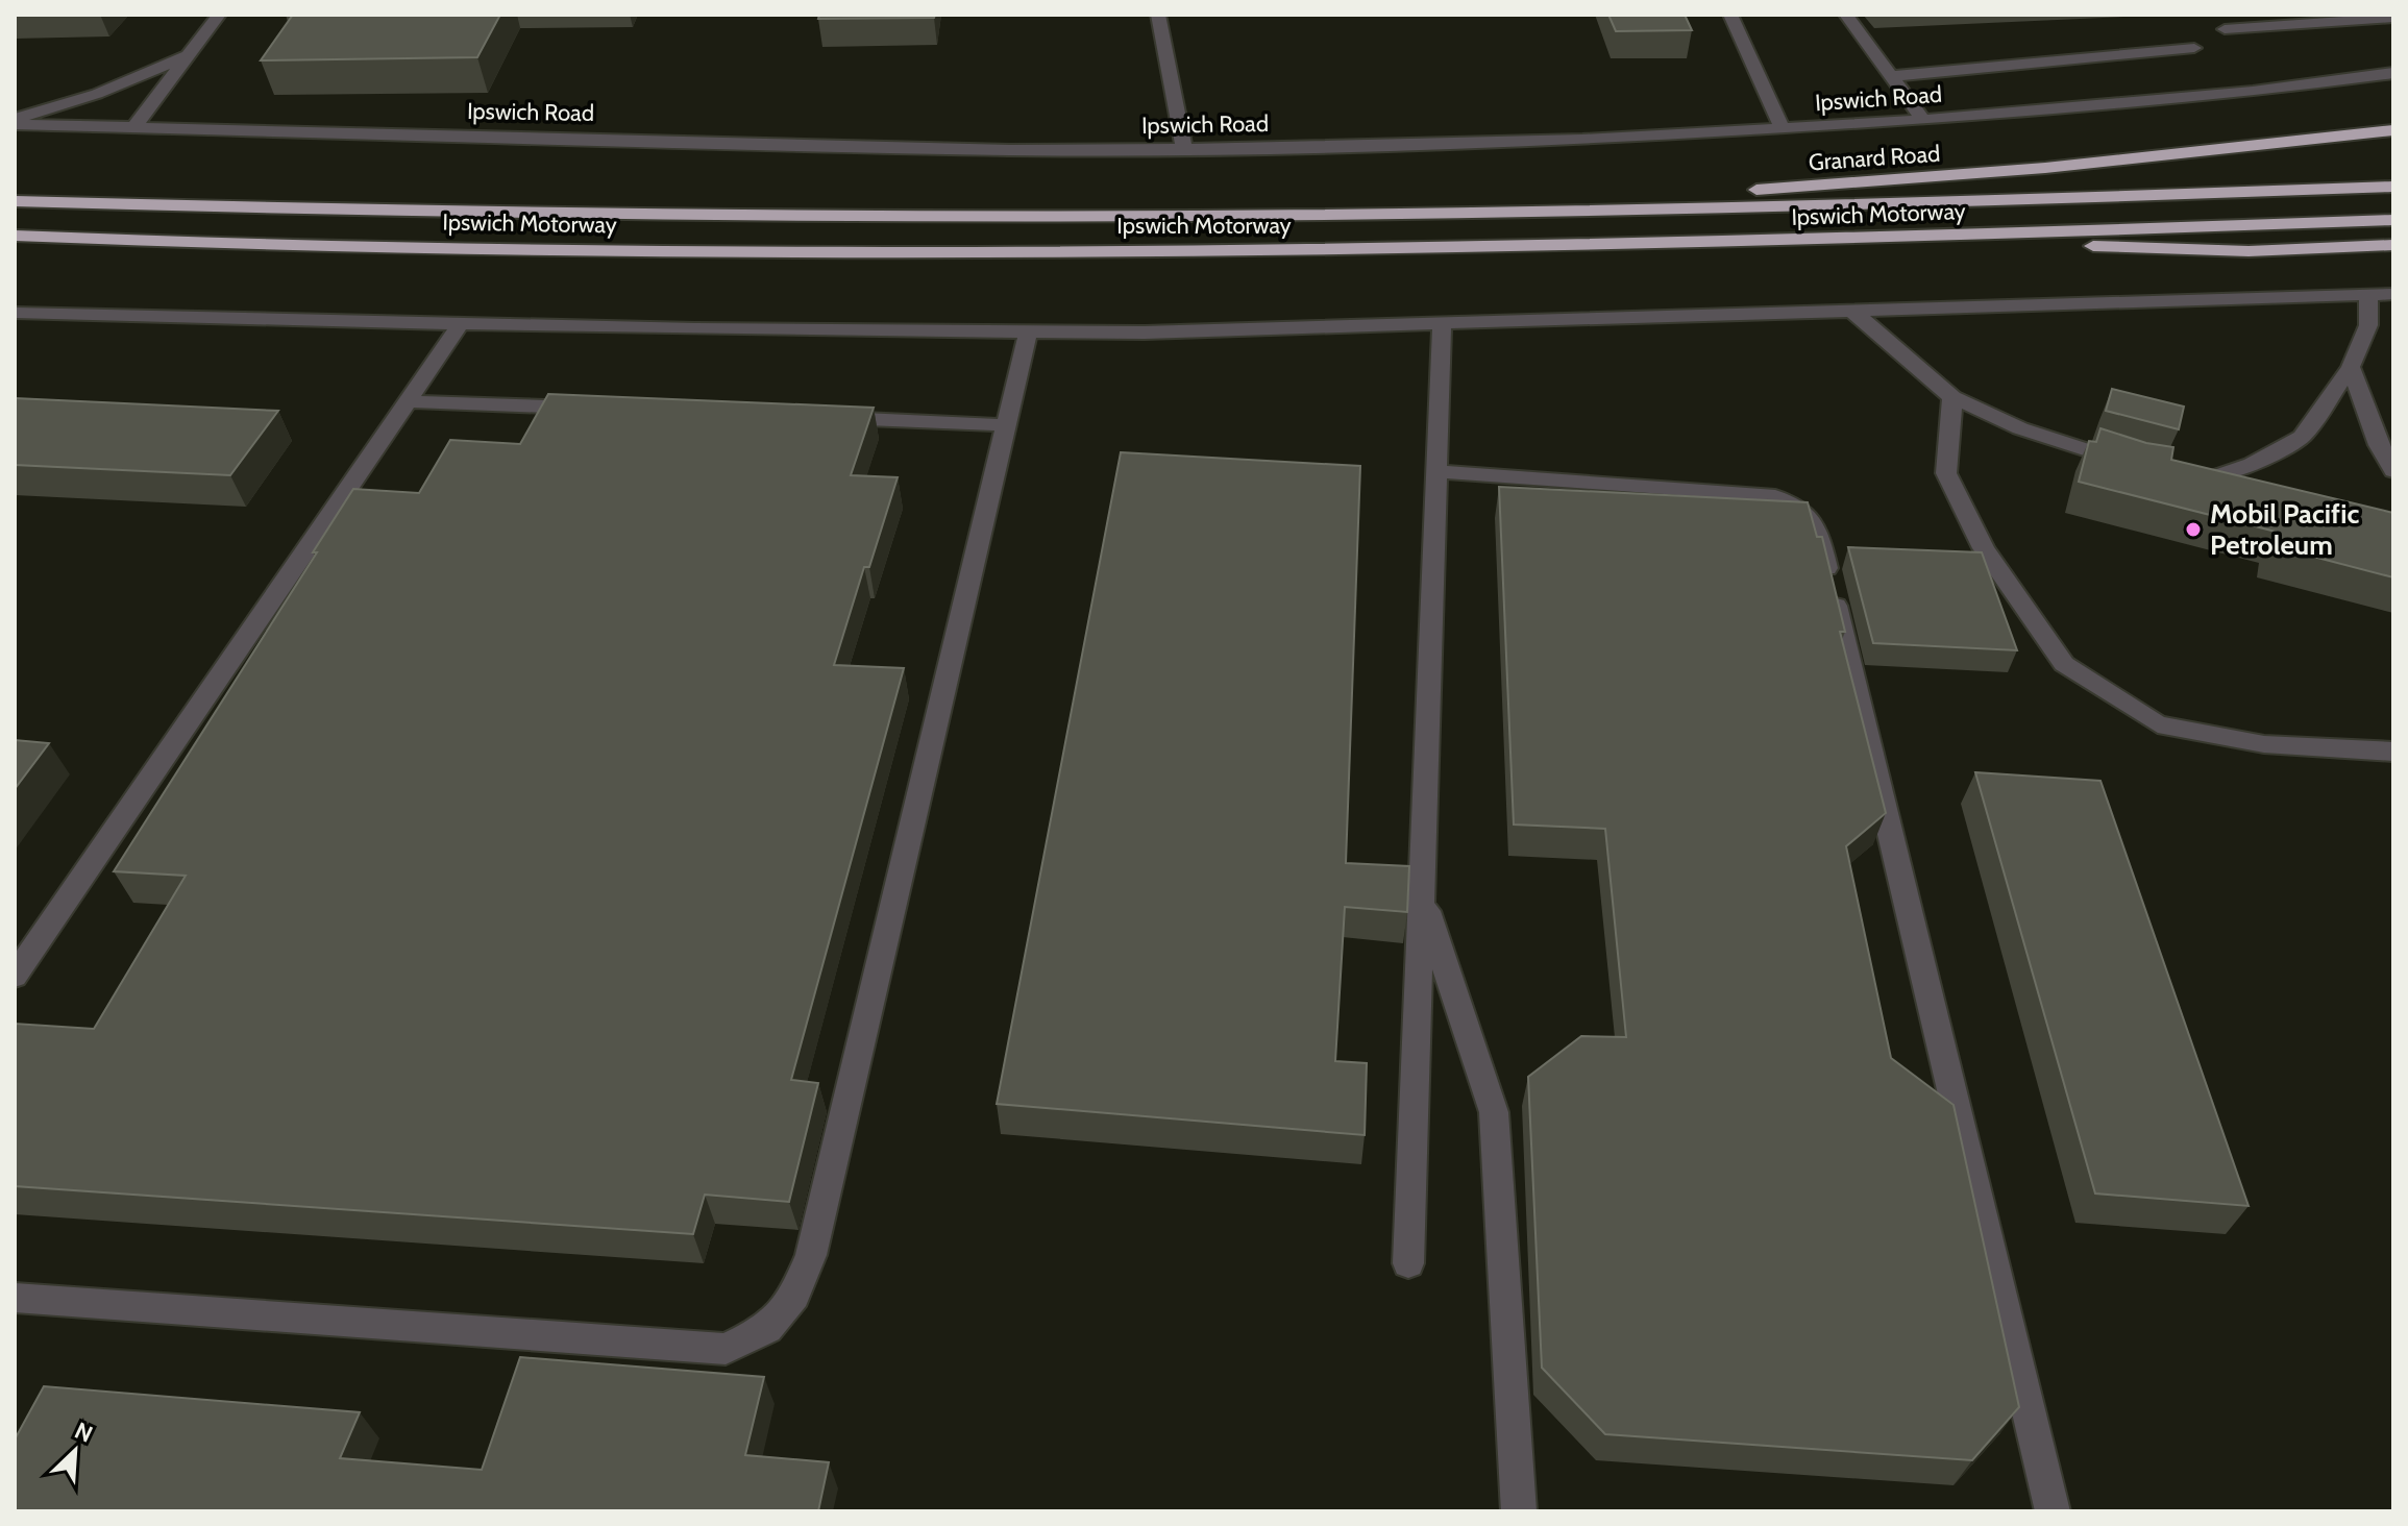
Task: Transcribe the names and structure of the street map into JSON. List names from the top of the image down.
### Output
{
  "streets": {
    "highway": ["Granard Road", "Ipswich Motorway"],
    "street": ["Ipswich Road"]
  },
  "crossings": [
    ["Granard Road", "Ipswich Motorway"]
  ],
  "places": ["Mobil Pacific Petroleum"],
  "north": "top right"
}
